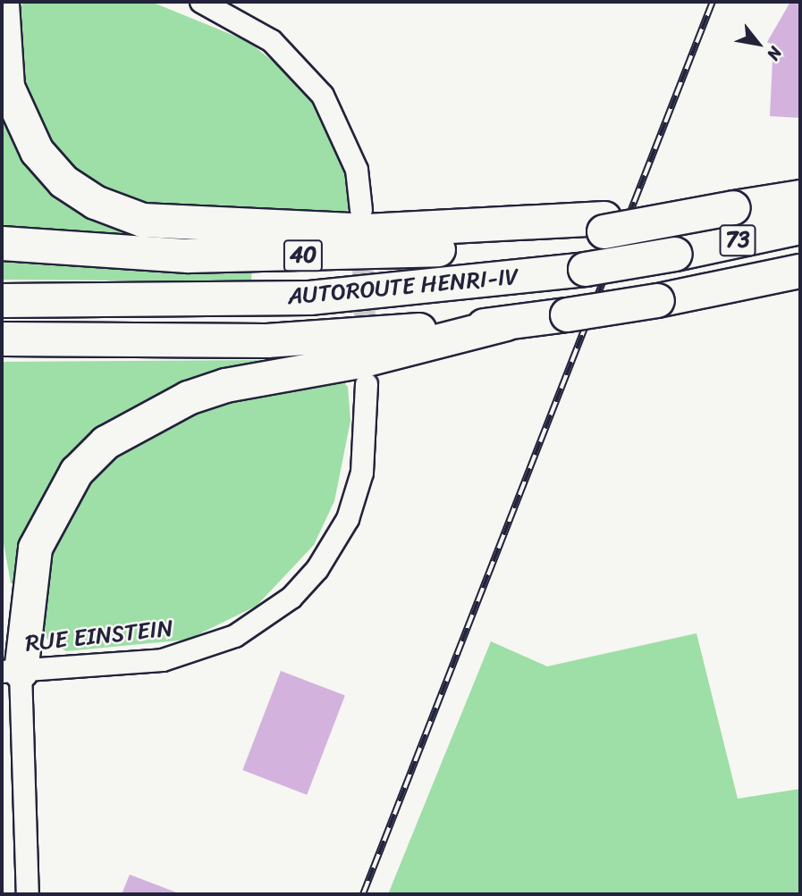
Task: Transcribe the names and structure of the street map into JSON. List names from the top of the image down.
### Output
{
  "streets": {
    "highway": ["73", "40", "AUTOROUTE HENRI-IV"],
    "street": ["RUE EINSTEIN"]
  },
  "north": "bottom right"
}
